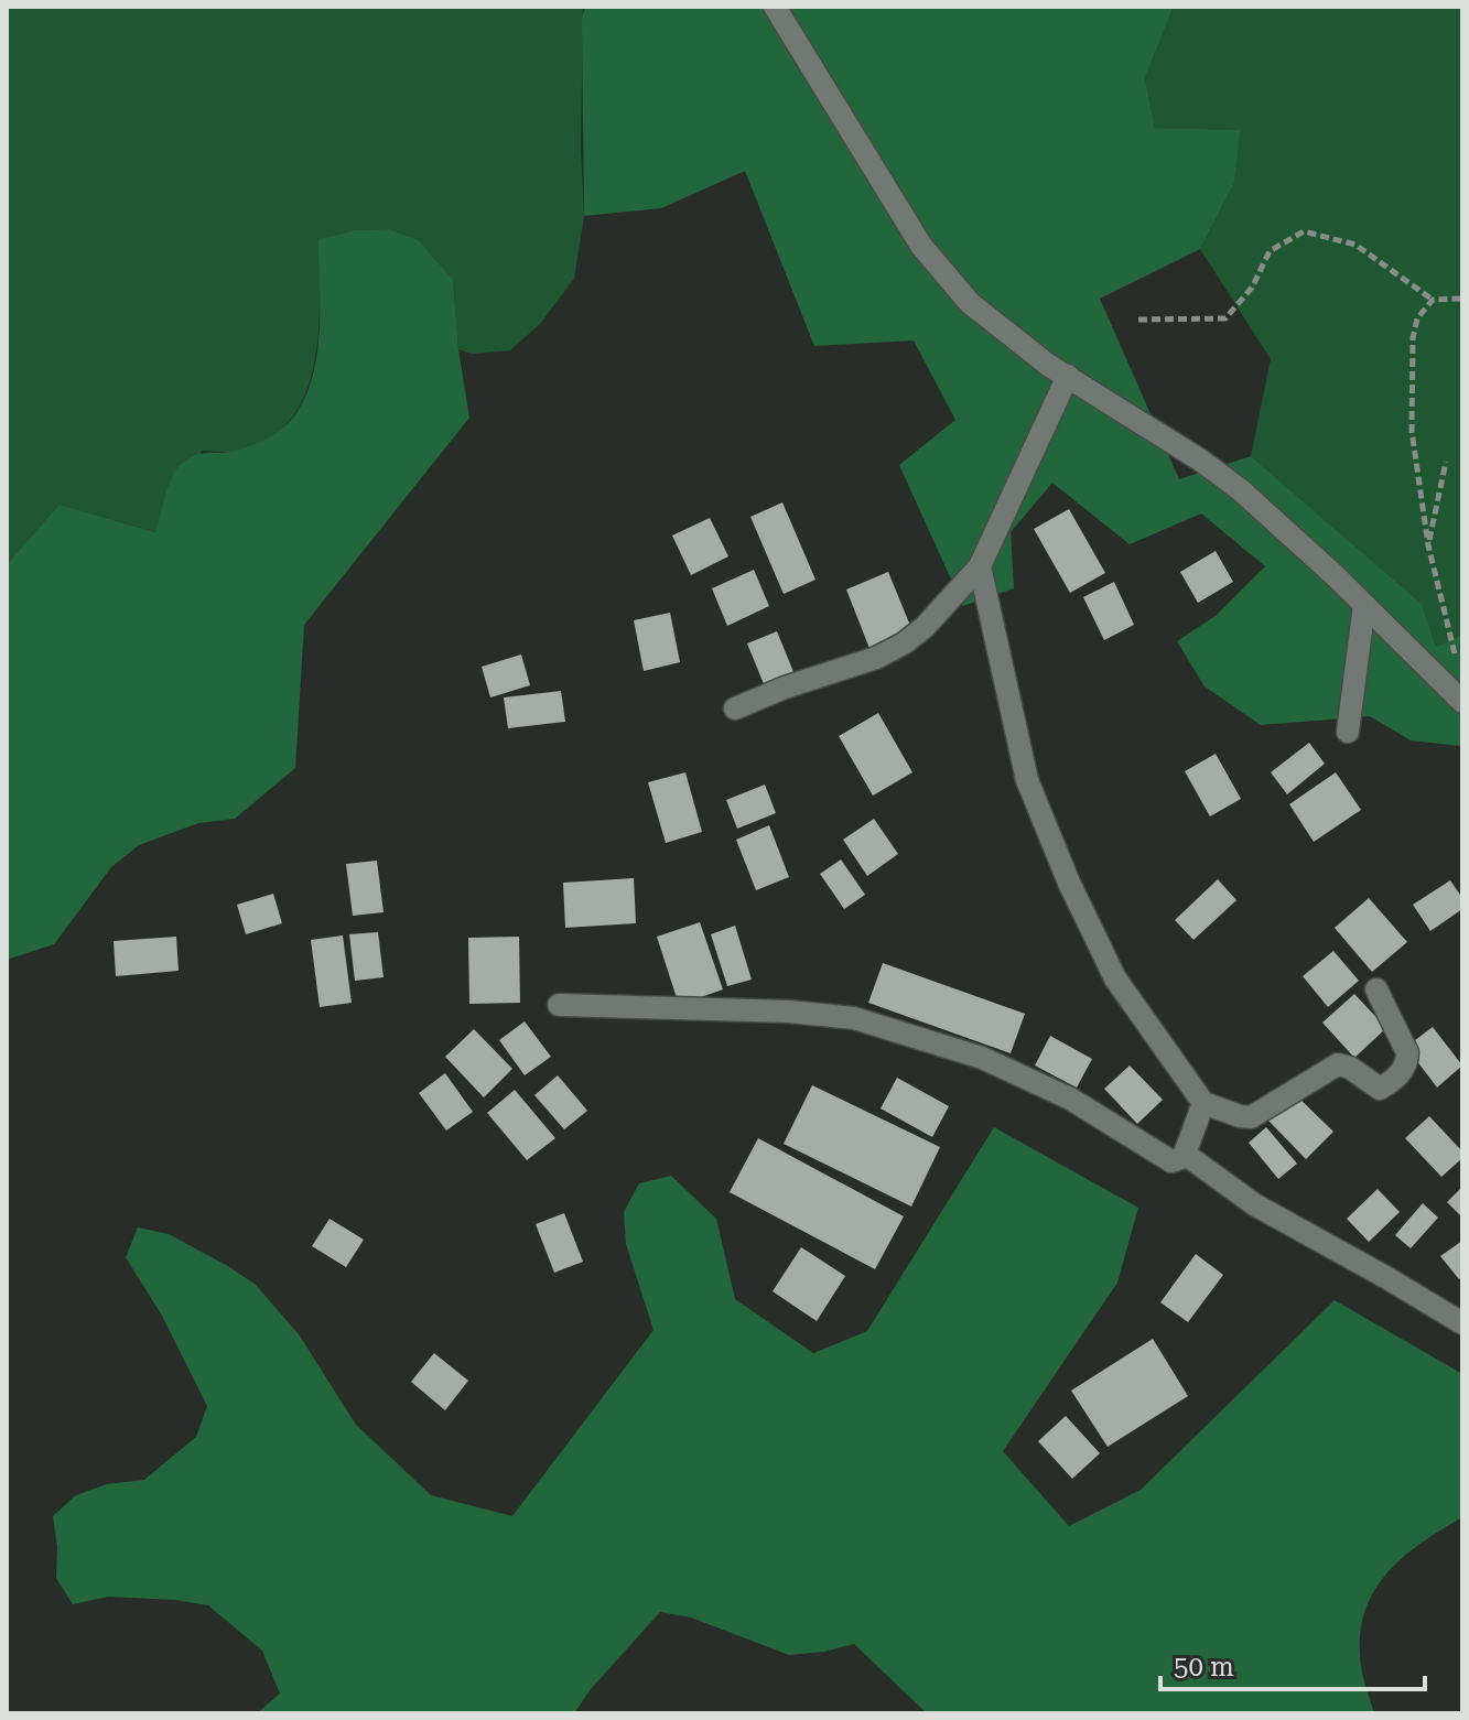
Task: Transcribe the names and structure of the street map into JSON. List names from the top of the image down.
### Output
{
  "scale_bar": "50 m"
}
